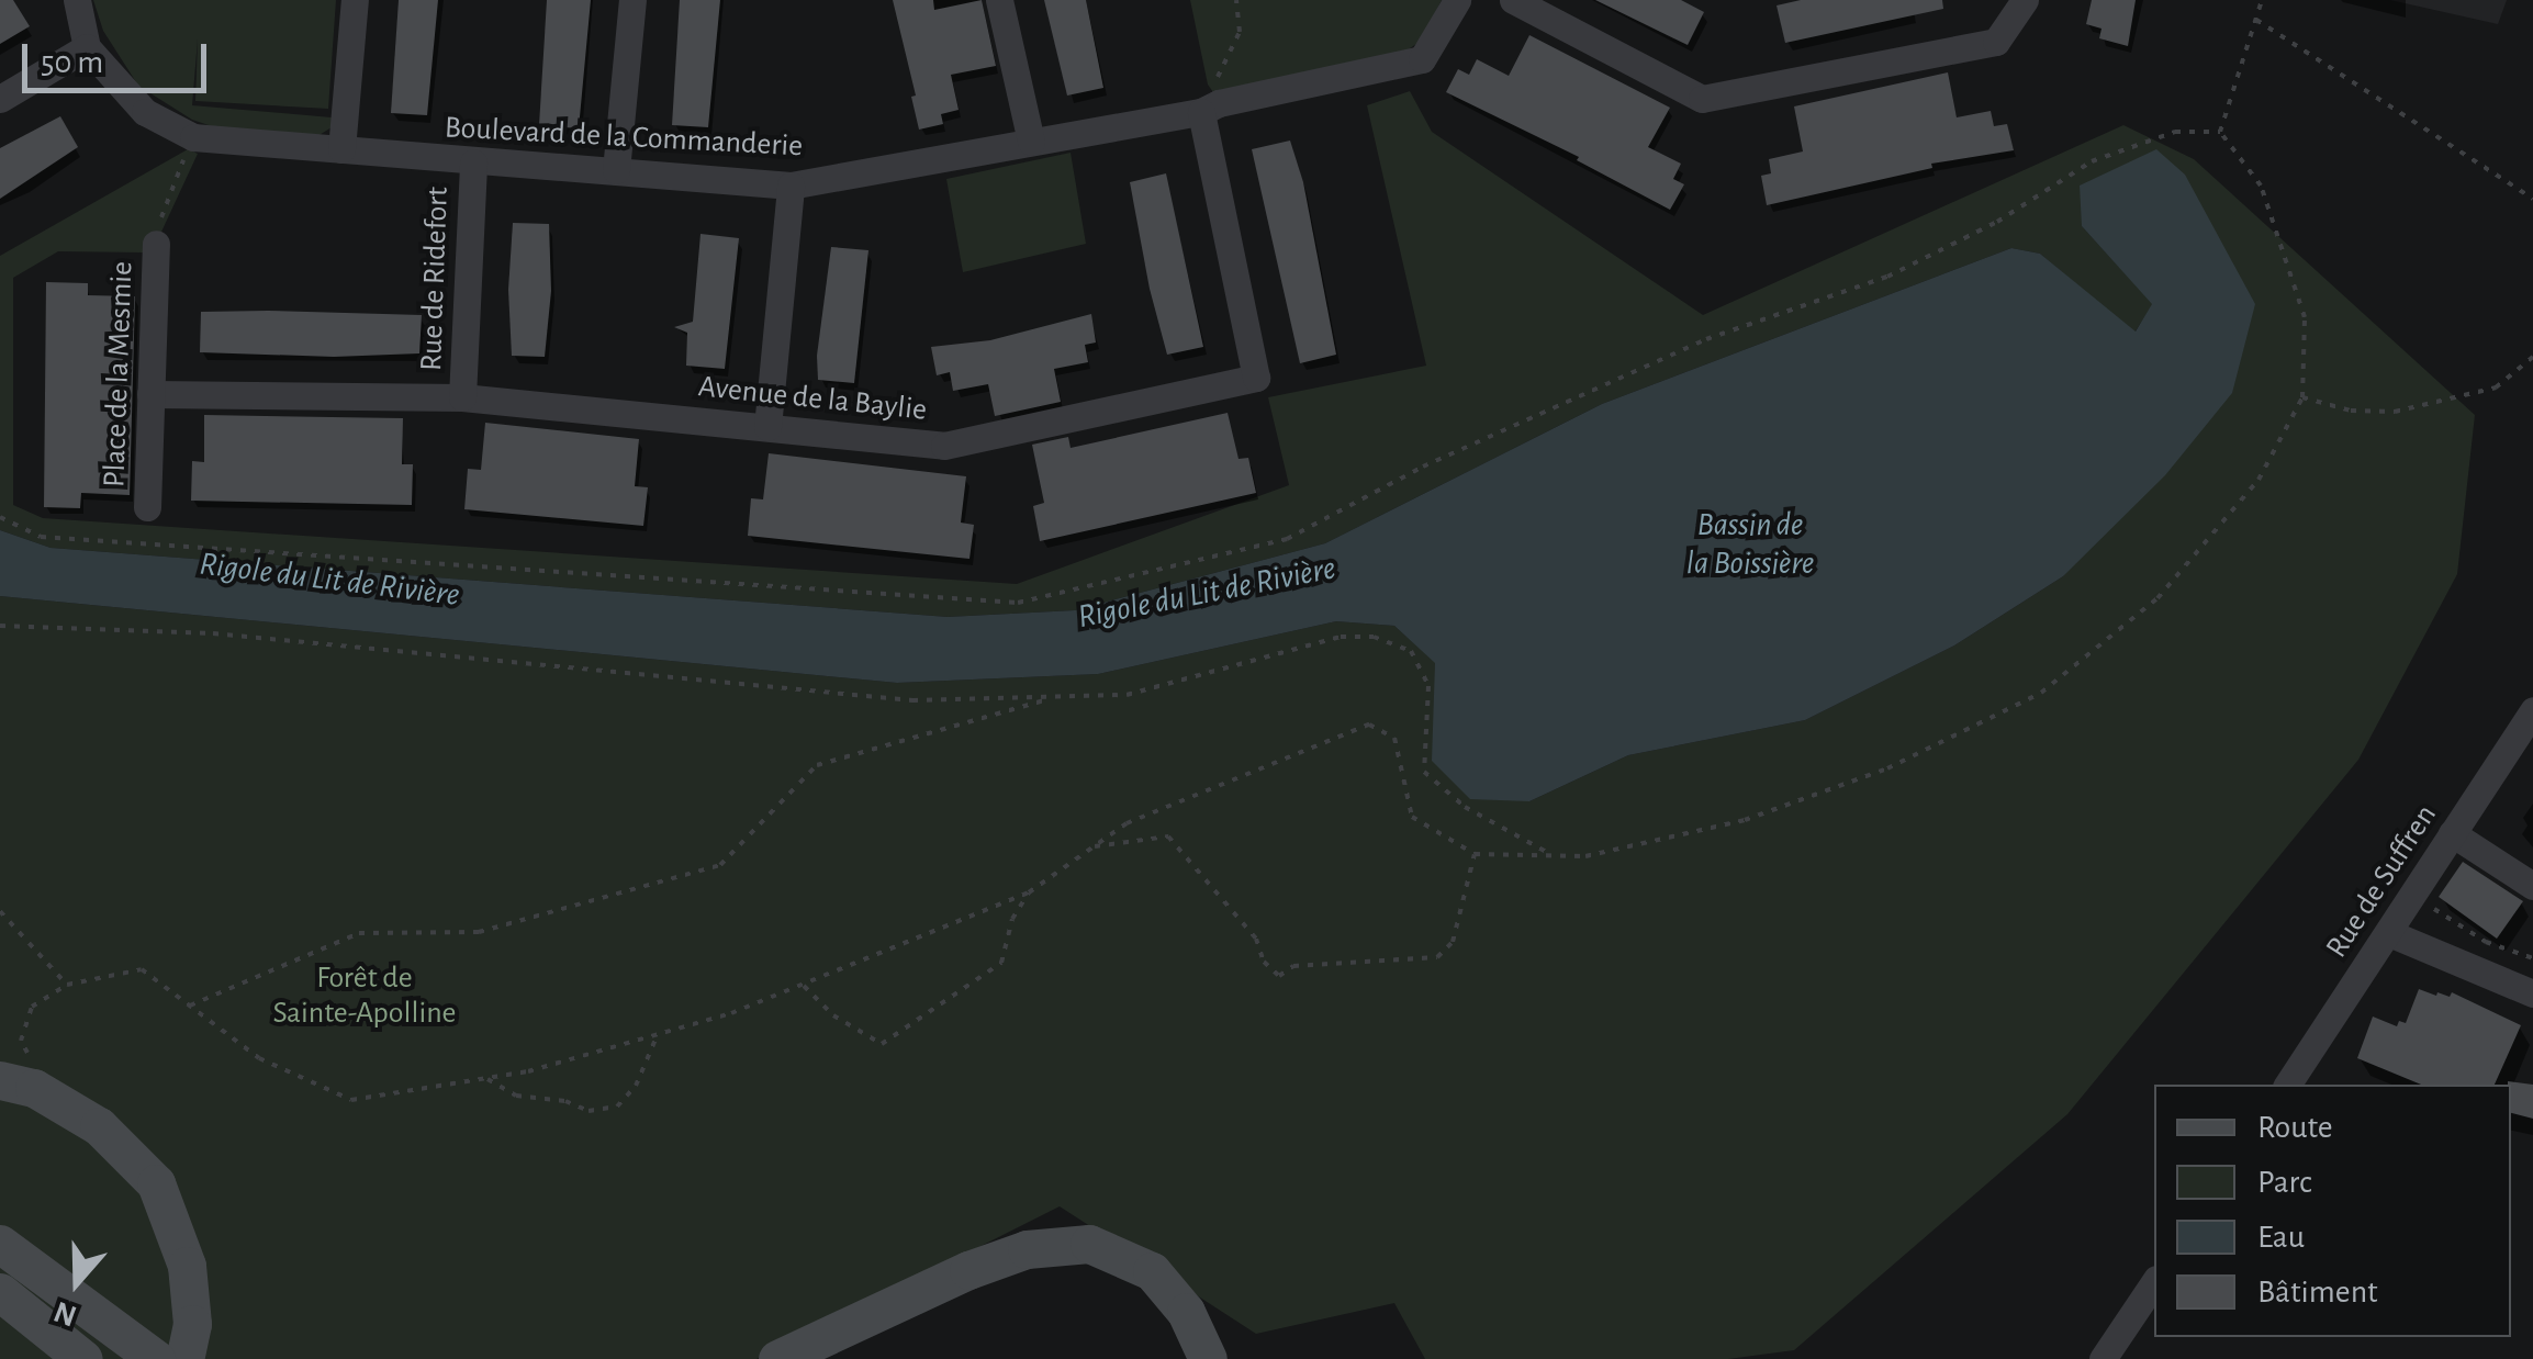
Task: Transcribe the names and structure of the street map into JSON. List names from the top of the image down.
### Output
{
  "streets": {
    "street": [
      "Boulevard de la Commanderie",
      "Rue de Ridefort",
      "Place de la Mesmie",
      "Avenue de la Baylie",
      "Rue de Suffren"
    ]
  },
  "crossings": [
    ["Boulevard de la Commanderie", "Rue de Ridefort"],
    ["Boulevard de la Commanderie", "Avenue de la Baylie"],
    ["Rue de Ridefort", "Avenue de la Baylie"],
    ["Place de la Mesmie", "Avenue de la Baylie"]
  ],
  "water": ["Bassin de la Boissière", "Rigole du Lit de Rivière"],
  "parks": ["Forêt de Sainte-Apolline"],
  "legend": [
    "Route",
    "Parc",
    "Eau",
    "Bâtiment"
  ],
  "scale_bar": "50 m",
  "north": "bottom"
}
